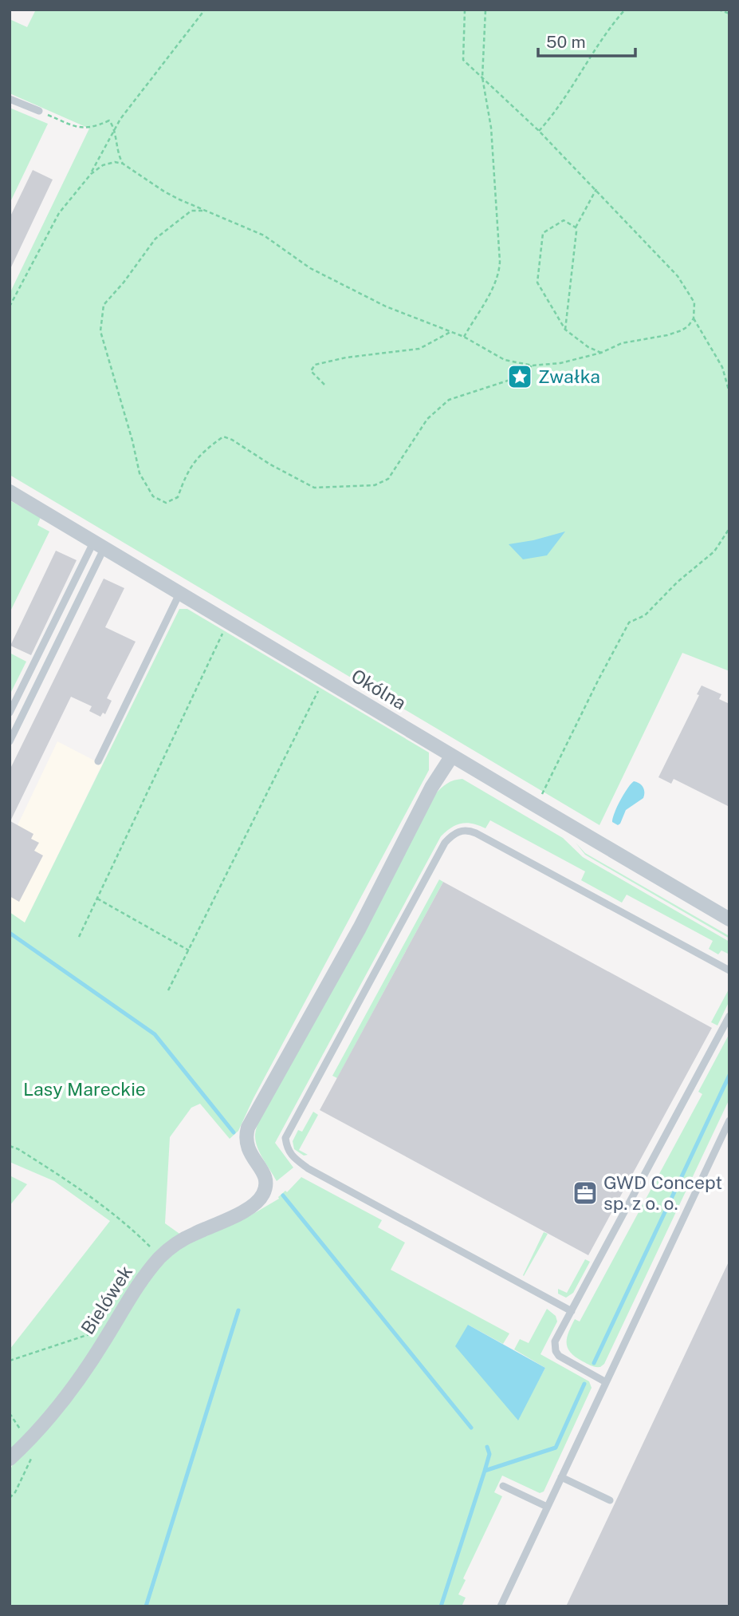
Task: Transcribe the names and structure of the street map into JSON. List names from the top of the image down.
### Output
{
  "streets": {
    "street": ["Okólna", "Bielówek"]
  },
  "crossings": [
    ["Okólna", "Bielówek"]
  ],
  "parks": ["Lasy Mareckie"],
  "places": {
    "place": ["Zwałka"],
    "office": ["GWD Concept sp. z o. o."]
  },
  "scale_bar": "50 m"
}
